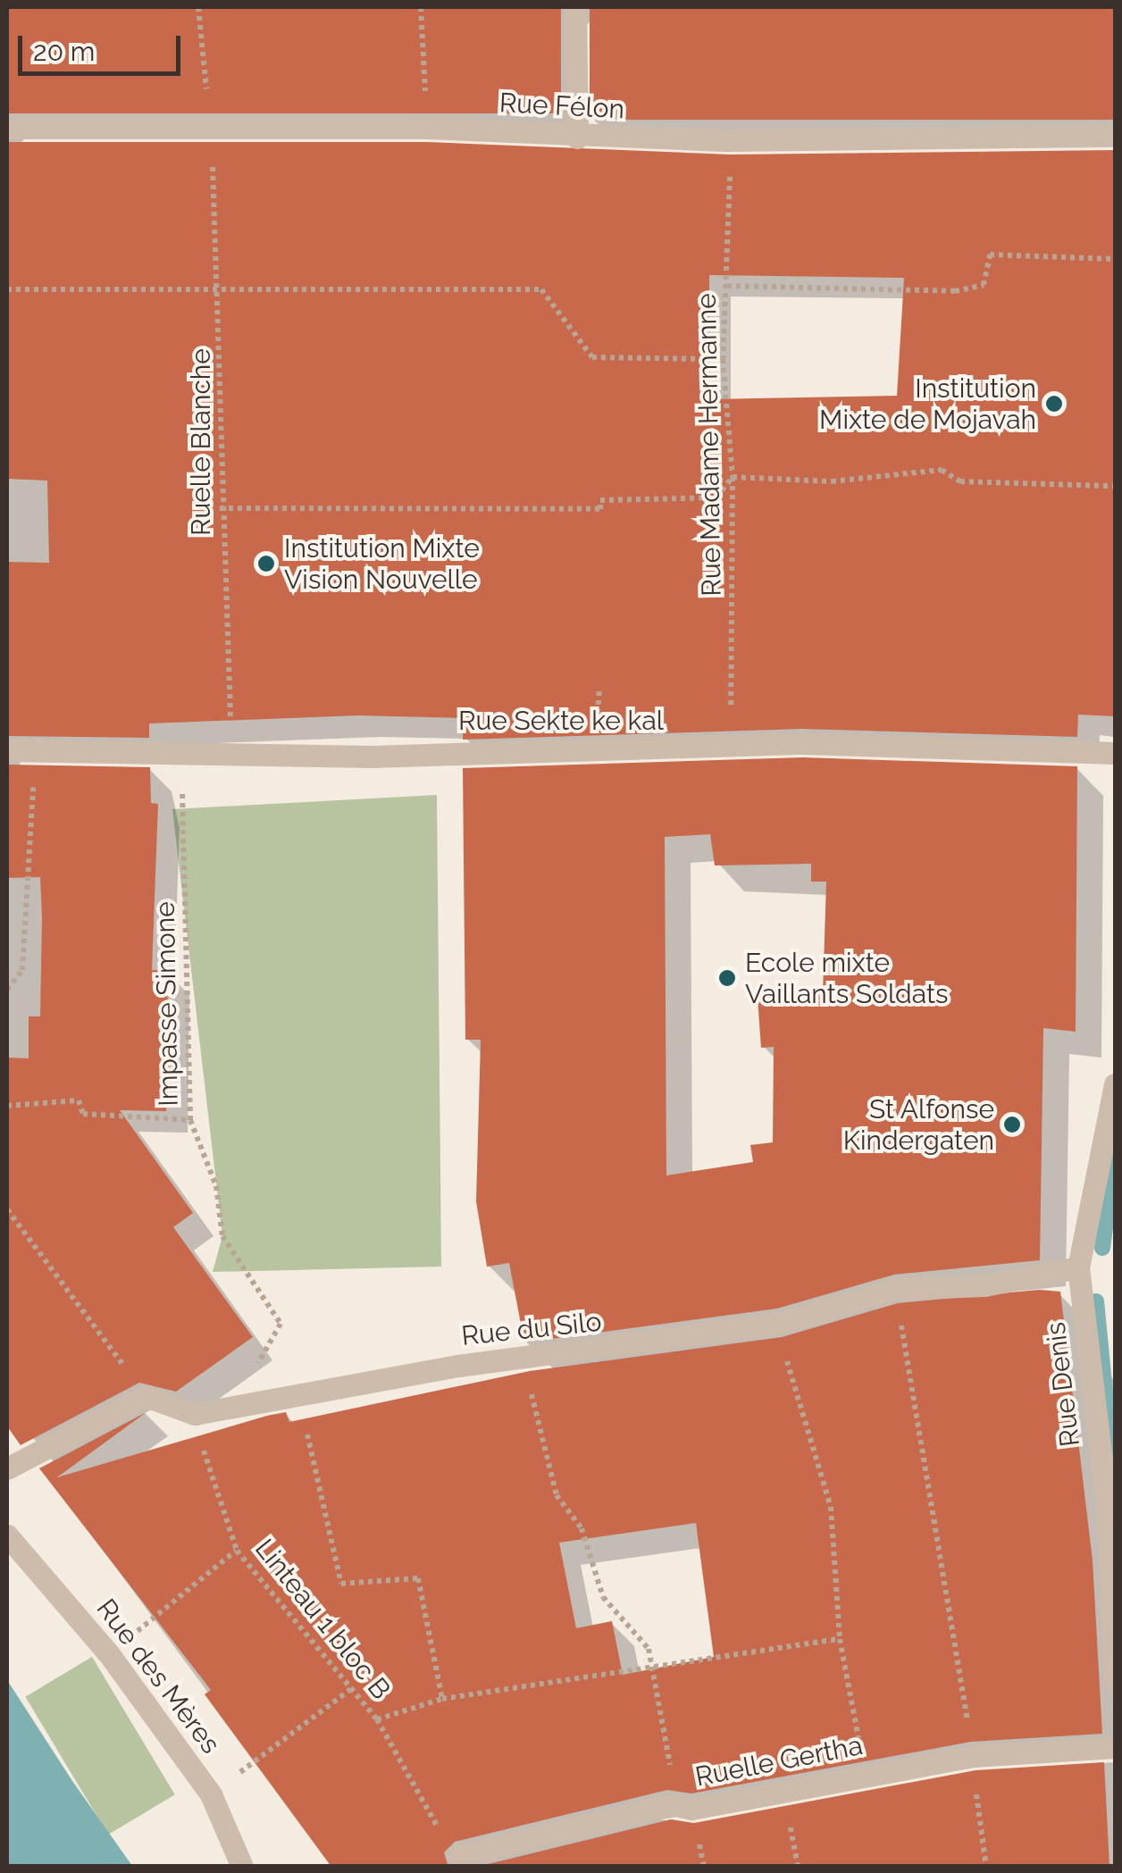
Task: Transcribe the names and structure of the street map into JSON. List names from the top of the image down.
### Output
{
  "streets": {
    "street": [
      "Rue Félon",
      "Rue Sekte ke kal",
      "Rue du Silo",
      "Rue Denis",
      "Rue des Mères",
      "Ruelle Gertha"
    ],
    "path": [
      "Ruelle Blanche",
      "Rue Madame Hermanne",
      "Impasse Simone",
      "Linteau 1 bloc B"
    ]
  },
  "crossings": [
    ["Rue Félon", "Ruelle Blanche"],
    ["Rue Félon", "Rue Madame Hermanne"],
    ["Ruelle Blanche", "Rue Sekte ke kal"],
    ["Rue Madame Hermanne", "Rue Sekte ke kal"],
    ["Rue Sekte ke kal", "Impasse Simone"],
    ["Rue du Silo", "Rue Denis"],
    ["Rue du Silo", "Linteau 1 bloc B"]
  ],
  "places": [
    "Institution Mixte de Mojavah",
    "Institution Mixte Vision Nouvelle",
    "Ecole mixte Vaillants Soldats",
    "St Alfonse Kindergaten"
  ],
  "scale_bar": "20 m"
}
